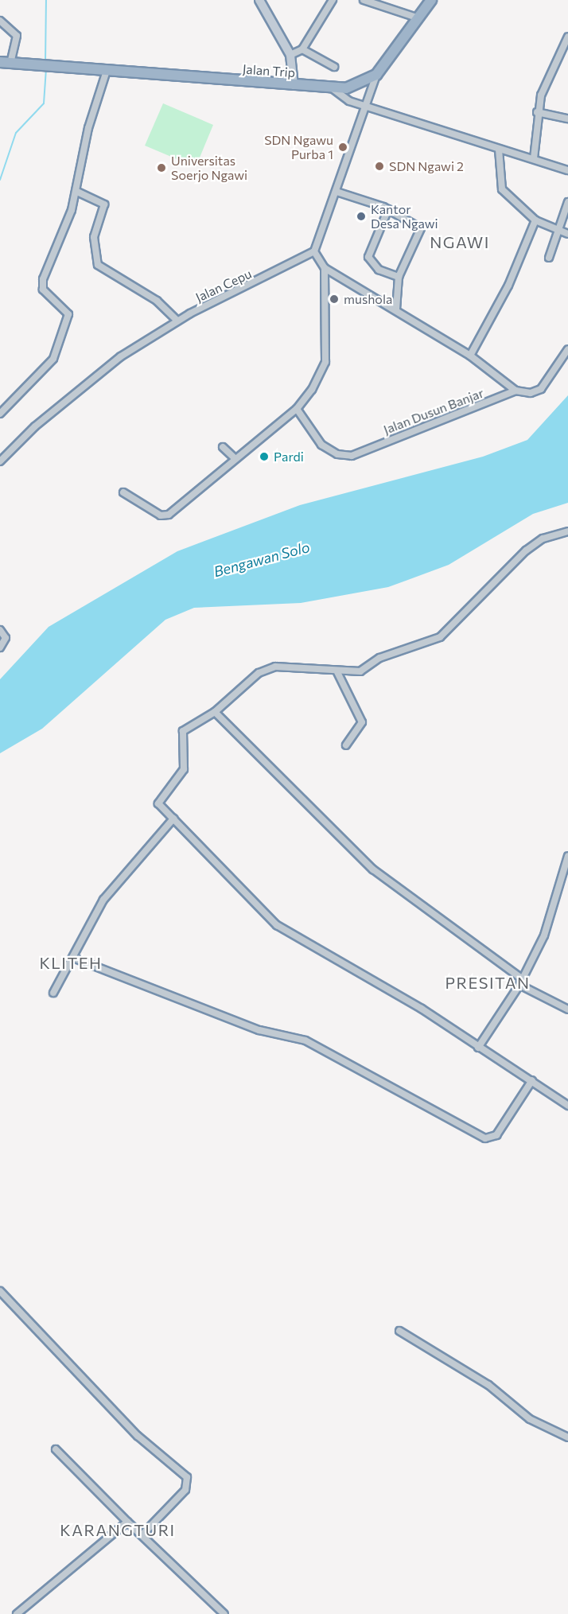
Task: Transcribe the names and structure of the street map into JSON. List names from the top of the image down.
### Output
{
  "streets": {
    "highway": ["Jalan Trip"],
    "street": ["Jalan Cepu", "Jalan Dusun Banjar"]
  },
  "districts": [
    "NGAWI",
    "KLITEH",
    "PRESITAN",
    "KARANGTURI"
  ],
  "water": ["Bengawan Solo"],
  "places": [
    "SDN Ngawu Purba 1",
    "SDN Ngawi 2",
    "Universitas Soerjo Ngawi",
    "Kantor Desa Ngawi",
    "mushola",
    "Pardi"
  ]
}
